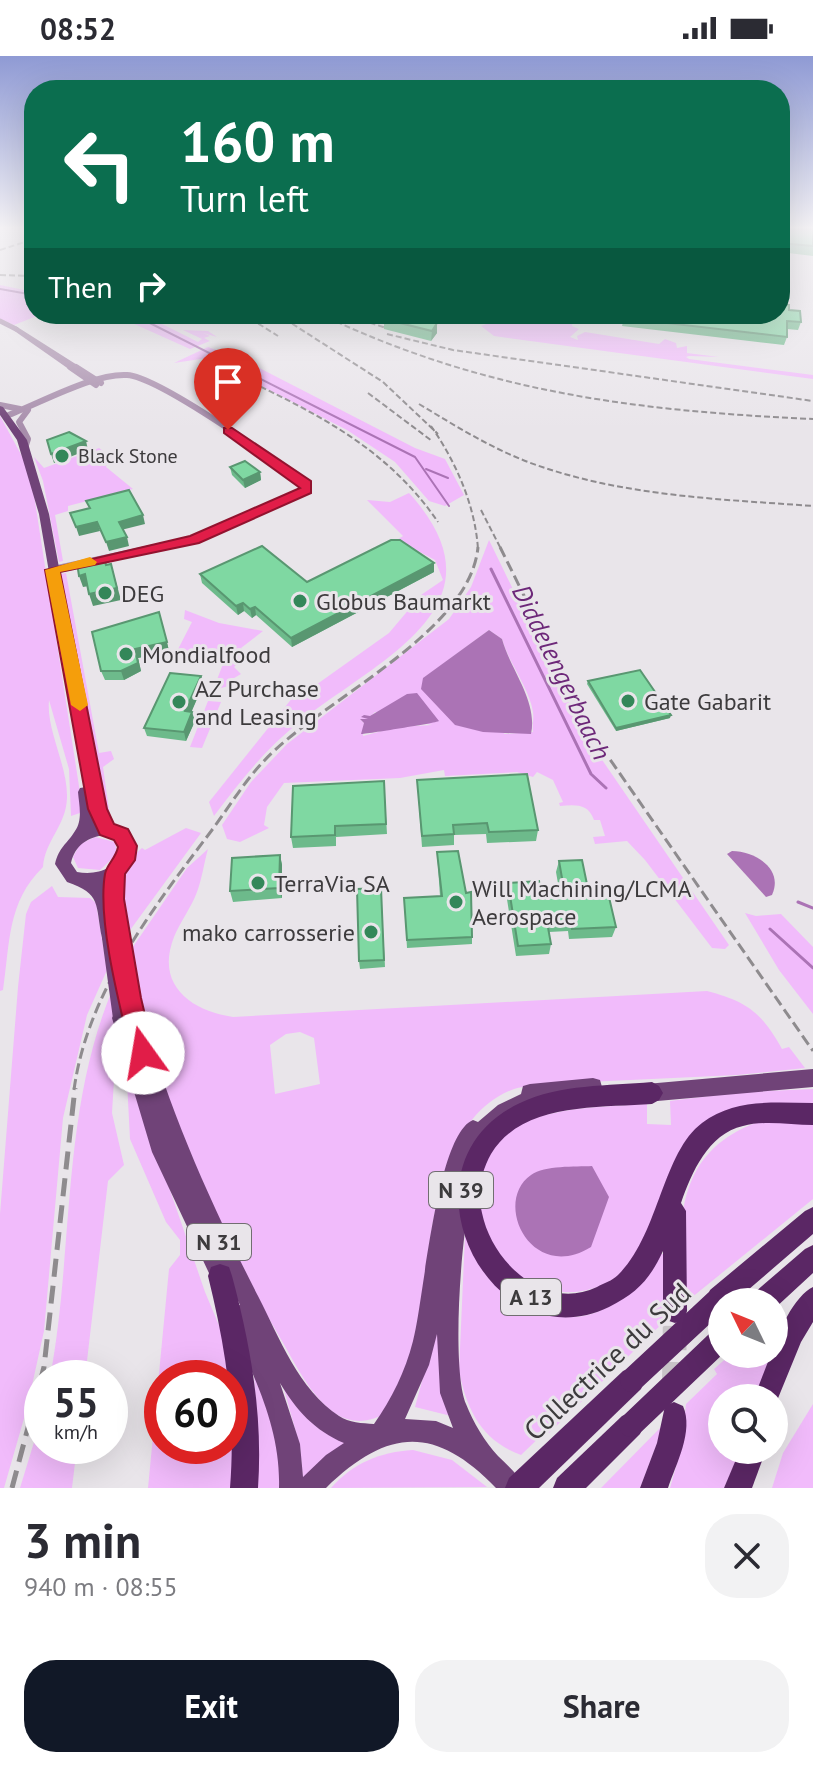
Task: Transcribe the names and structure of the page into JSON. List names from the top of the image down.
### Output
{
  "streets": {
    "highway": ["A 13", "Collectrice du Sud"],
    "main road": ["N 39", "N 31"]
  },
  "crossings": [
    ["N 39", "N 31"],
    ["N 39", "A 13"],
    ["N 31", "Collectrice du Sud"]
  ],
  "water": ["Diddelengerbaach"],
  "places": [
    "Black Stone",
    "DEG",
    "Globus Baumarkt",
    "Mondialfood",
    "Gate Gabarit",
    "AZ Purchase and Leasing",
    "TerraVia SA",
    "Will Machining/LCMA Aerospace",
    "mako carrosserie"
  ],
  "north": "top left",
  "page": {
    "status": "08:52",
    "turn": ["160 m", "Turn left"],
    "then": "Then",
    "speed": "55 km/h",
    "limit": "60",
    "heading": ["3 min", "940 m · 08:55"],
    "buttons": ["Exit", "Share"]
  }
}
